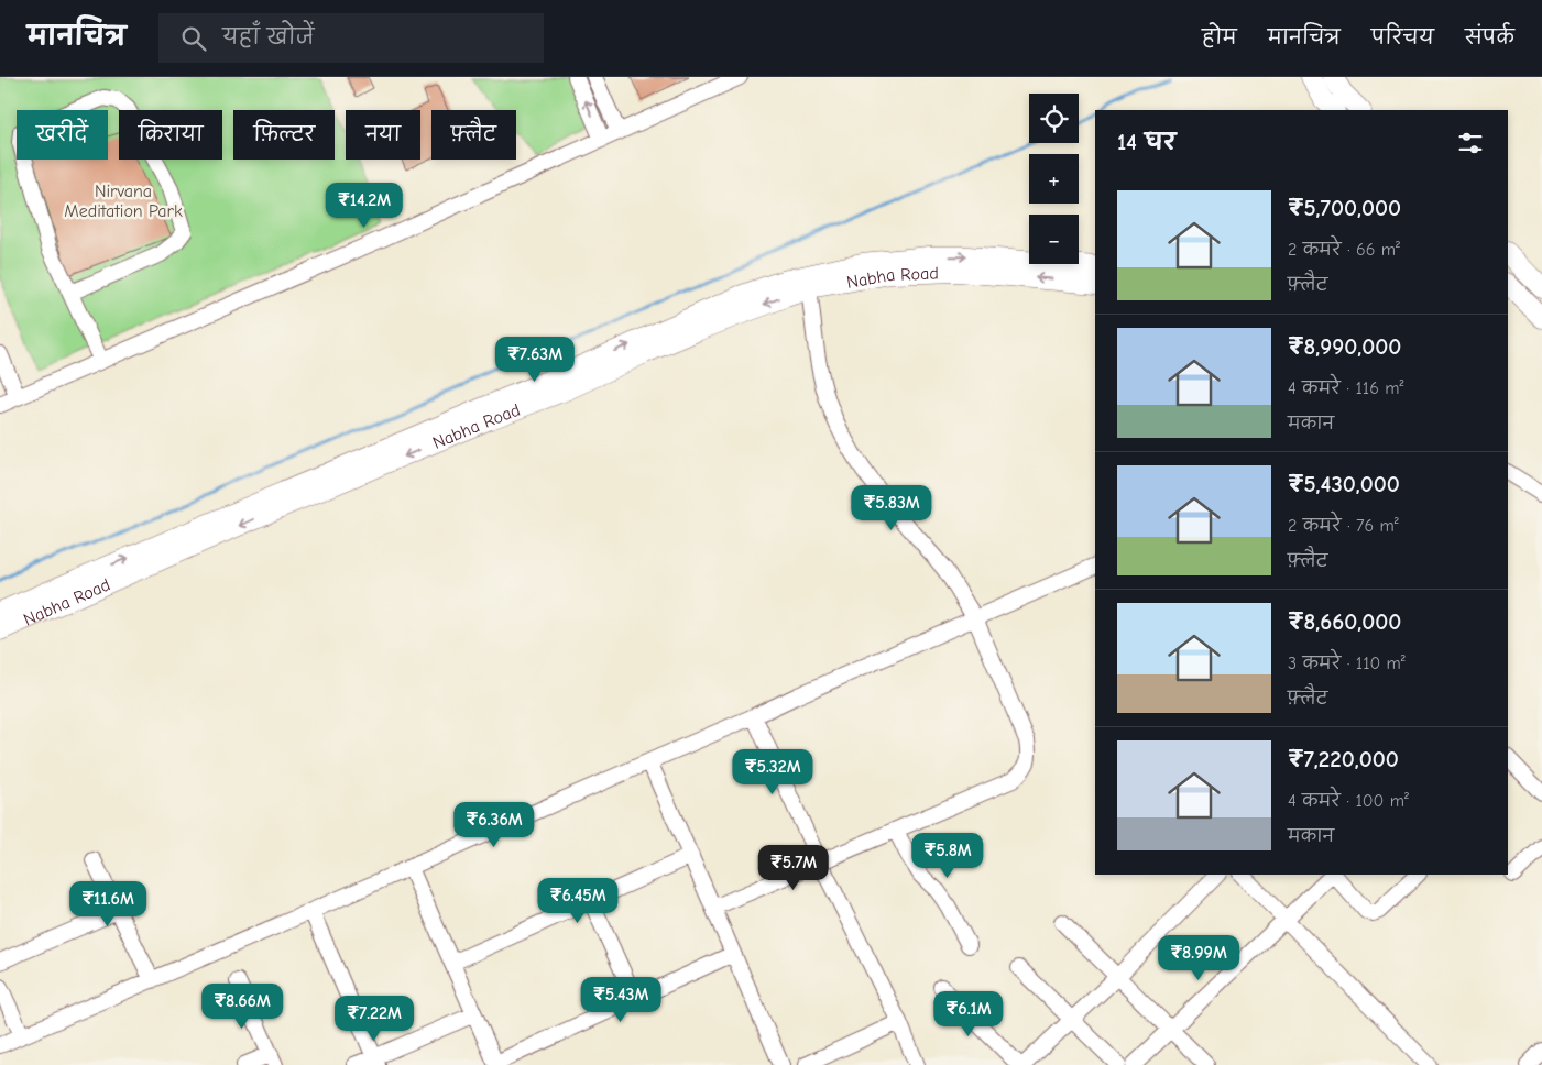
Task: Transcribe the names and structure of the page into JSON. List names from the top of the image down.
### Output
{
  "streets": {
    "main road": ["Nabha Road"]
  },
  "parks": ["Nirvana Meditation Park"],
  "page": {
    "header": "मानचित्र",
    "search": "यहाँ खोजें",
    "nav": [
      "होम",
      "मानचित्र",
      "परिचय",
      "संपर्क"
    ],
    "map_buttons": ["+", "−"],
    "chip": [
      "खरीदें",
      "किराया",
      "फ़िल्टर",
      "नया",
      "फ़्लैट"
    ],
    "heading": "14 घर",
    "list": [
      {
        "name": "₹5,700,000",
        "note": "2 कमरे · 66 m² · फ़्लैट"
      },
      {
        "name": "₹8,990,000",
        "note": "4 कमरे · 116 m² · मकान"
      },
      {
        "name": "₹5,430,000",
        "note": "2 कमरे · 76 m² · फ़्लैट"
      },
      {
        "name": "₹8,660,000",
        "note": "3 कमरे · 110 m² · फ़्लैट"
      },
      {
        "name": "₹7,220,000",
        "note": "4 कमरे · 100 m² · मकान"
      }
    ],
    "price": [
      "₹14.2M",
      "₹7.63M",
      "₹5.83M",
      "₹5.32M",
      "₹6.36M",
      "₹5.8M",
      "₹5.7M",
      "₹6.45M",
      "₹11.6M",
      "₹8.99M",
      "₹5.43M",
      "₹8.66M",
      "₹6.1M",
      "₹7.22M"
    ]
  }
}
